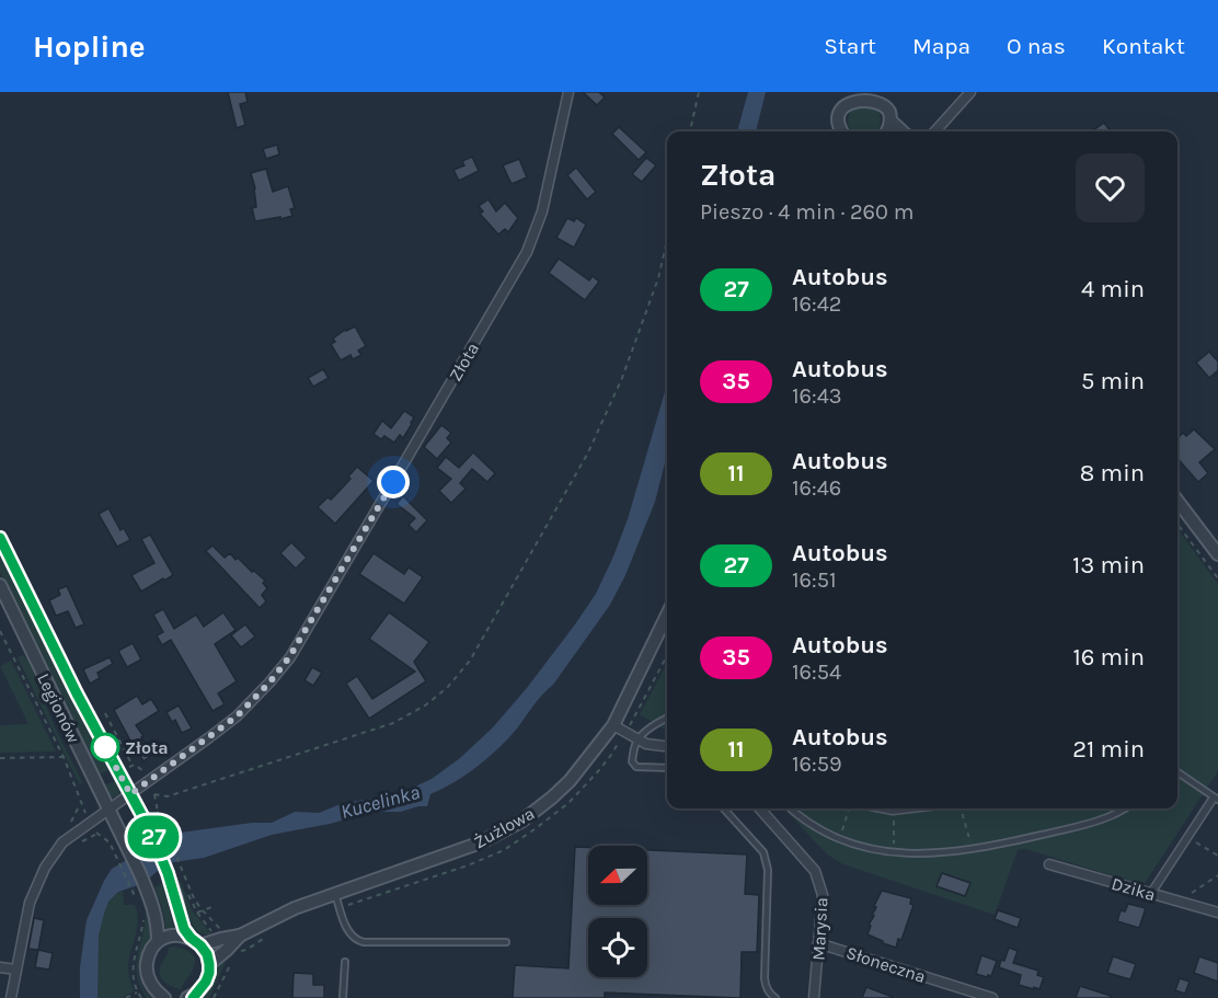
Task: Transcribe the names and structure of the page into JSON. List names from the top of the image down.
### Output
{
  "streets": {
    "street": [
      "Złota",
      "Legionów",
      "Żużlowa",
      "Dzika",
      "Marysia",
      "Słoneczna"
    ]
  },
  "crossings": [
    ["Złota", "Legionów"],
    ["Marysia", "Słoneczna"]
  ],
  "water": ["Kucelinka"],
  "places": ["Złota"],
  "lines": ["bus line 27"],
  "north": "left",
  "page": {
    "header": "Hopline",
    "nav": [
      "Start",
      "Mapa",
      "O nas",
      "Kontakt"
    ],
    "on_map": "27",
    "heading": ["Złota", "Pieszo · 4 min · 260 m"],
    "list": [
      {
        "mark": "27",
        "name": "Autobus",
        "note": "16:42",
        "value": "4 min"
      },
      {
        "mark": "35",
        "name": "Autobus",
        "note": "16:43",
        "value": "5 min"
      },
      {
        "mark": "11",
        "name": "Autobus",
        "note": "16:46",
        "value": "8 min"
      },
      {
        "mark": "27",
        "name": "Autobus",
        "note": "16:51",
        "value": "13 min"
      },
      {
        "mark": "35",
        "name": "Autobus",
        "note": "16:54",
        "value": "16 min"
      },
      {
        "mark": "11",
        "name": "Autobus",
        "note": "16:59",
        "value": "21 min"
      }
    ]
  }
}
